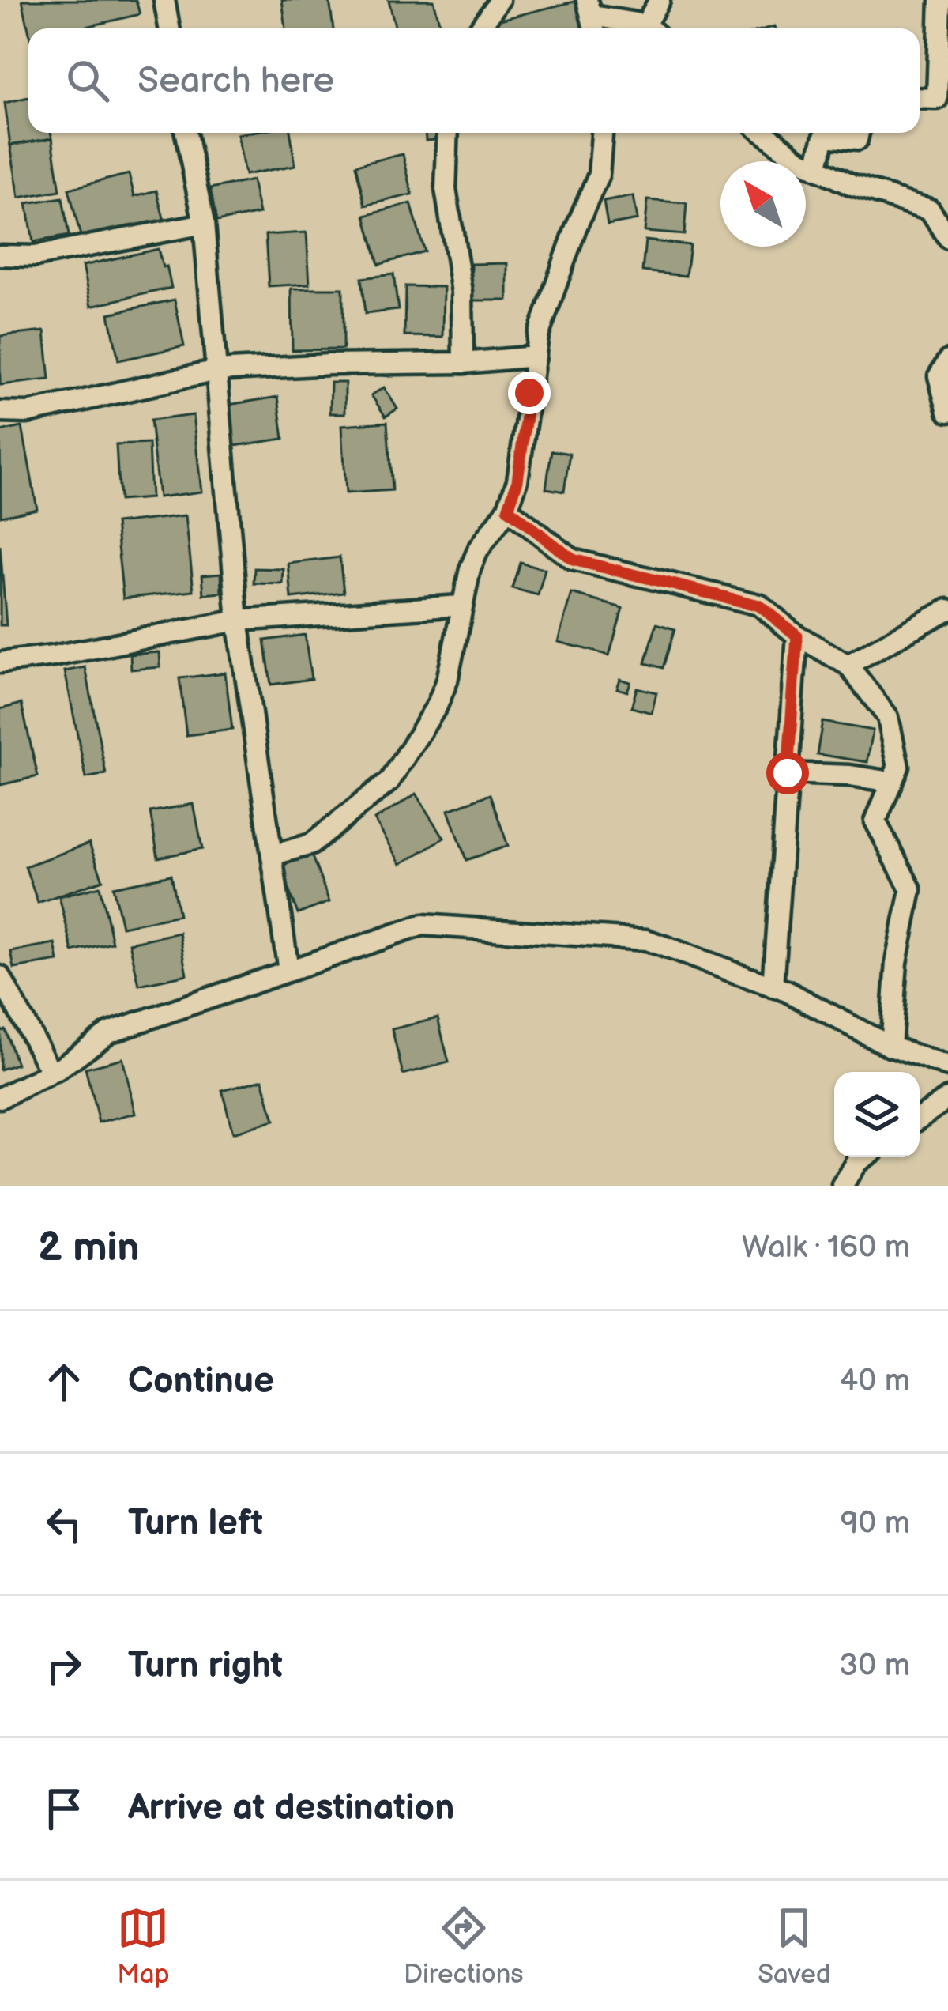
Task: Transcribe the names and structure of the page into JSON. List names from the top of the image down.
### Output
{
  "north": "top left",
  "page": {
    "search": "Search here",
    "heading": ["2 min", "Walk · 160 m"],
    "list": [
      ["Continue", "40 m"],
      ["Turn left", "90 m"],
      ["Turn right", "30 m"],
      "Arrive at destination"
    ],
    "nav": ["Map", "Directions", "Saved"]
  }
}
